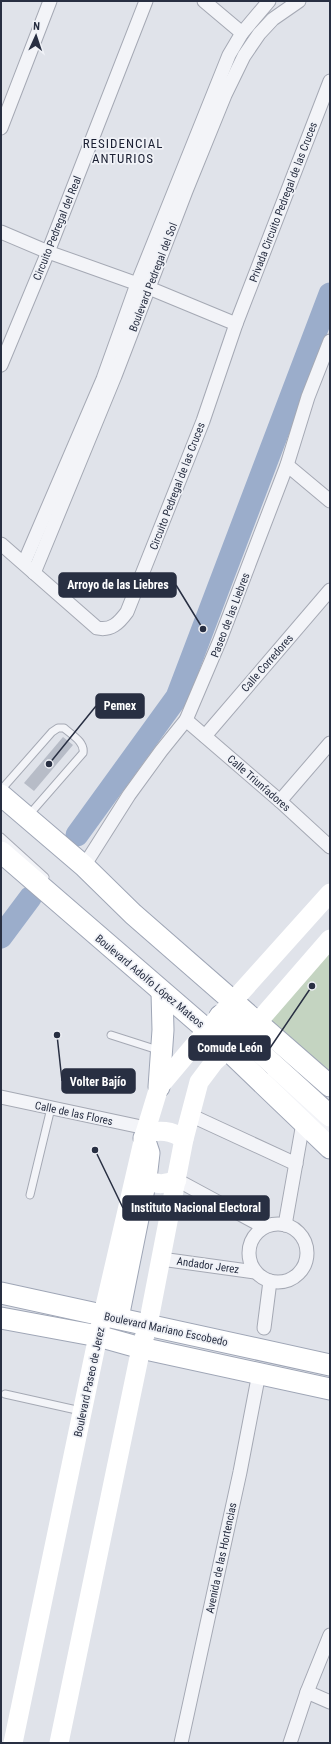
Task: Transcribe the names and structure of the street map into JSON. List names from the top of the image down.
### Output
{
  "streets": {
    "main road": ["Boulevard Adolfo López Mateos", "Boulevard Mariano Escobedo", "Boulevard Paseo de Jerez"],
    "street": [
      "Privada Circuito Pedregal de las Cruces",
      "Circuito Pedregal del Real",
      "Boulevard Pedregal del Sol",
      "Circuito Pedregal de las Cruces",
      "Paseo de las Liebres",
      "Calle Corredores",
      "Calle Triunfadores",
      "Calle de las Flores",
      "Andador Jerez",
      "Avenida de las Hortencias"
    ]
  },
  "crossings": [
    ["Privada Circuito Pedregal de las Cruces", "Circuito Pedregal de las Cruces"],
    ["Boulevard Pedregal del Sol", "Circuito Pedregal de las Cruces"],
    ["Paseo de las Liebres", "Calle Triunfadores"],
    ["Paseo de las Liebres", "Boulevard Adolfo López Mateos"],
    ["Calle Corredores", "Calle Triunfadores"],
    ["Boulevard Adolfo López Mateos", "Boulevard Paseo de Jerez"],
    ["Calle de las Flores", "Boulevard Paseo de Jerez"],
    ["Boulevard Mariano Escobedo", "Boulevard Paseo de Jerez"],
    ["Boulevard Mariano Escobedo", "Avenida de las Hortencias"]
  ],
  "districts": ["RESIDENCIAL ANTURIOS"],
  "places": [
    "Arroyo de las Liebres",
    "Pemex",
    "Comude León",
    "Volter Bajío",
    "Instituto Nacional Electoral"
  ],
  "north": "top"
}
